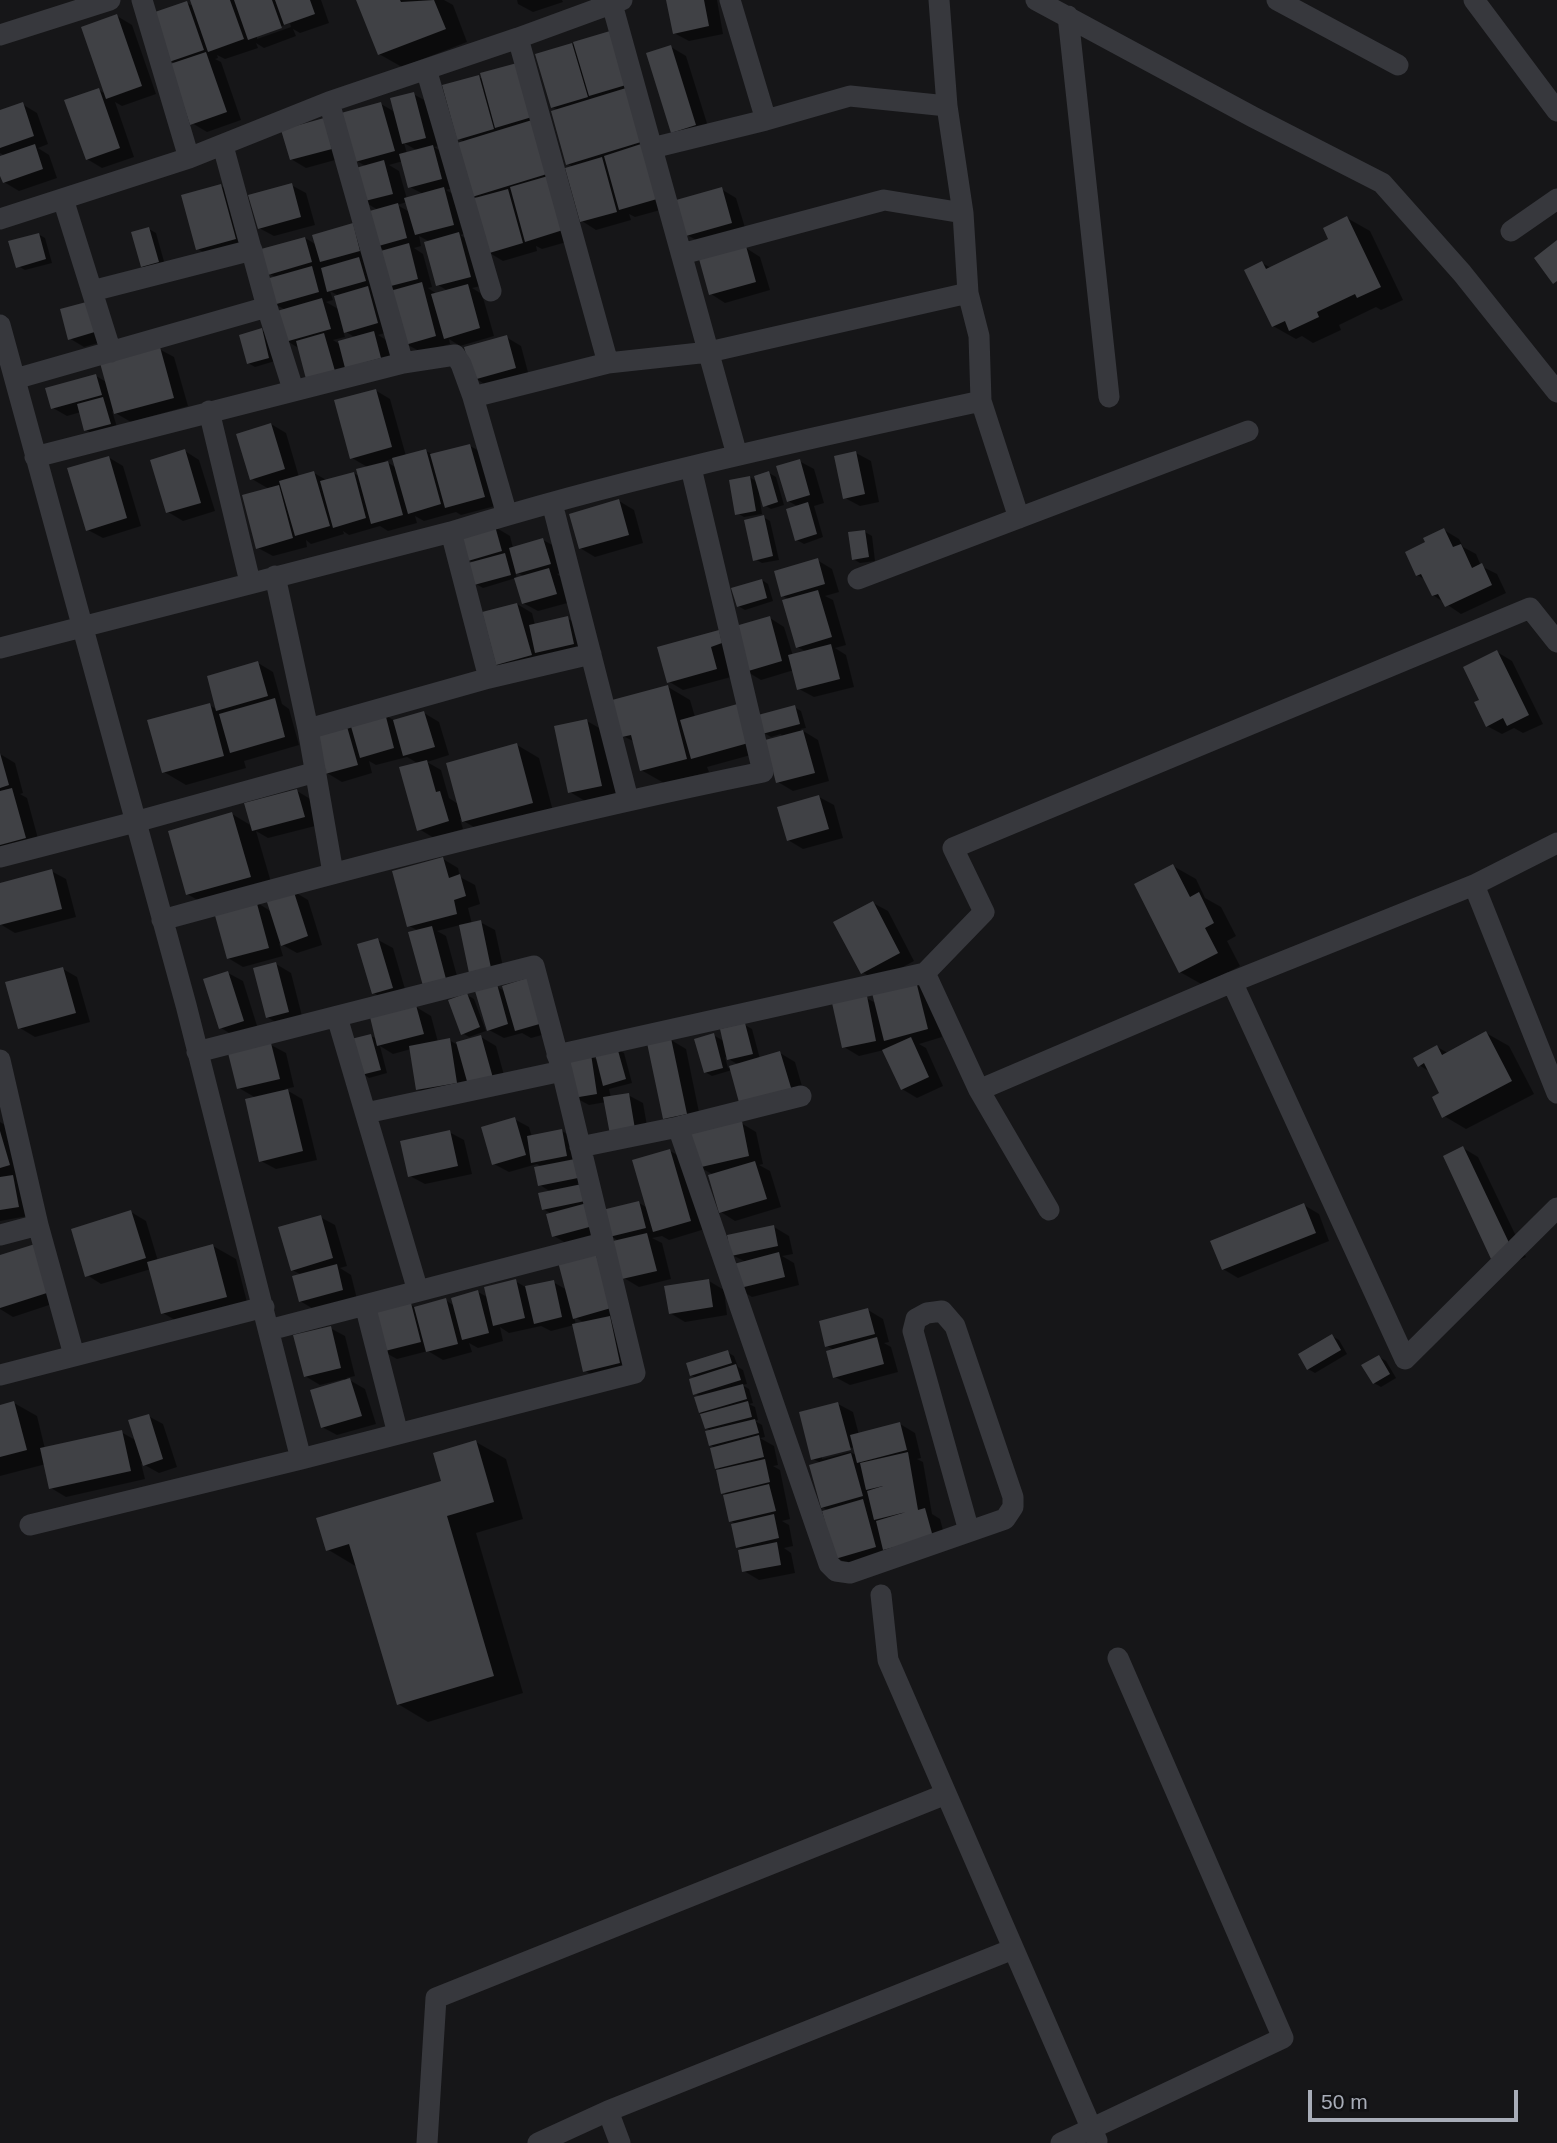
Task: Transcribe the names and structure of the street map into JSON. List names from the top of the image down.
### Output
{
  "scale_bar": "50 m"
}
